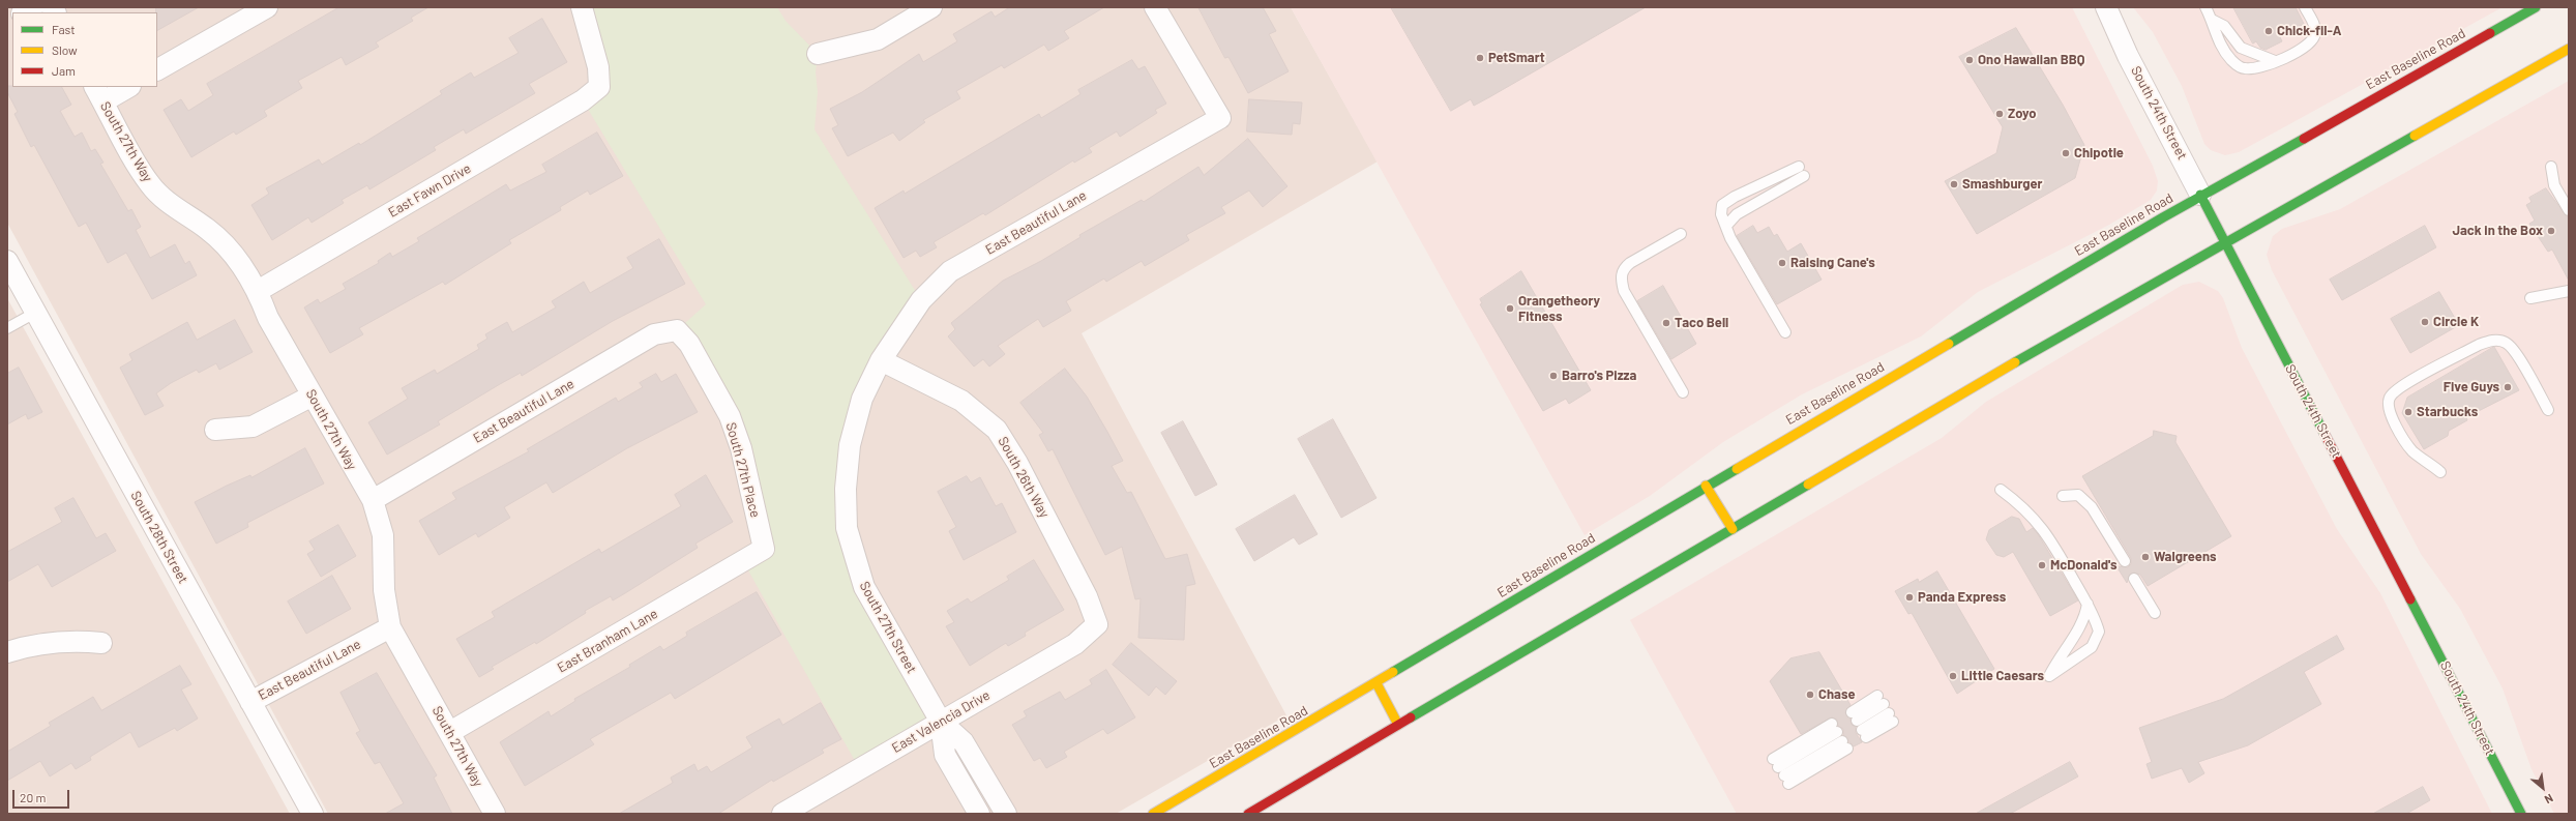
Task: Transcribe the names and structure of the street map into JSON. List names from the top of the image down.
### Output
{
  "streets": {
    "main road": ["East Baseline Road", "South 24th Street"],
    "street": [
      "South 27th Way",
      "East Fawn Drive",
      "East Beautiful Lane",
      "South 27th Place",
      "South 26th Way",
      "South 28th Street",
      "South 27th Street",
      "East Branham Lane",
      "East Valencia Drive"
    ]
  },
  "crossings": [
    ["East Baseline Road", "South 24th Street"],
    ["South 27th Way", "East Fawn Drive"],
    ["South 27th Way", "East Beautiful Lane"],
    ["South 27th Way", "East Branham Lane"],
    ["East Beautiful Lane", "South 27th Place"],
    ["East Beautiful Lane", "South 26th Way"],
    ["East Beautiful Lane", "South 28th Street"],
    ["East Beautiful Lane", "South 27th Street"],
    ["South 27th Place", "East Branham Lane"],
    ["South 26th Way", "South 27th Street"],
    ["South 26th Way", "East Valencia Drive"],
    ["South 27th Street", "East Valencia Drive"]
  ],
  "places": [
    "Chick-fil-A",
    "PetSmart",
    "Ono Hawaiian BBQ",
    "Zoyo",
    "Chipotle",
    "Smashburger",
    "Jack in the Box",
    "Raising Cane's",
    "Orangetheory Fitness",
    "Circle K",
    "Taco Bell",
    "Barro's Pizza",
    "Five Guys",
    "Starbucks",
    "Walgreens",
    "McDonald's",
    "Panda Express",
    "Little Caesars",
    "Chase"
  ],
  "legend": ["Fast", "Slow", "Jam"],
  "scale_bar": "20 m",
  "north": "bottom right"
}
